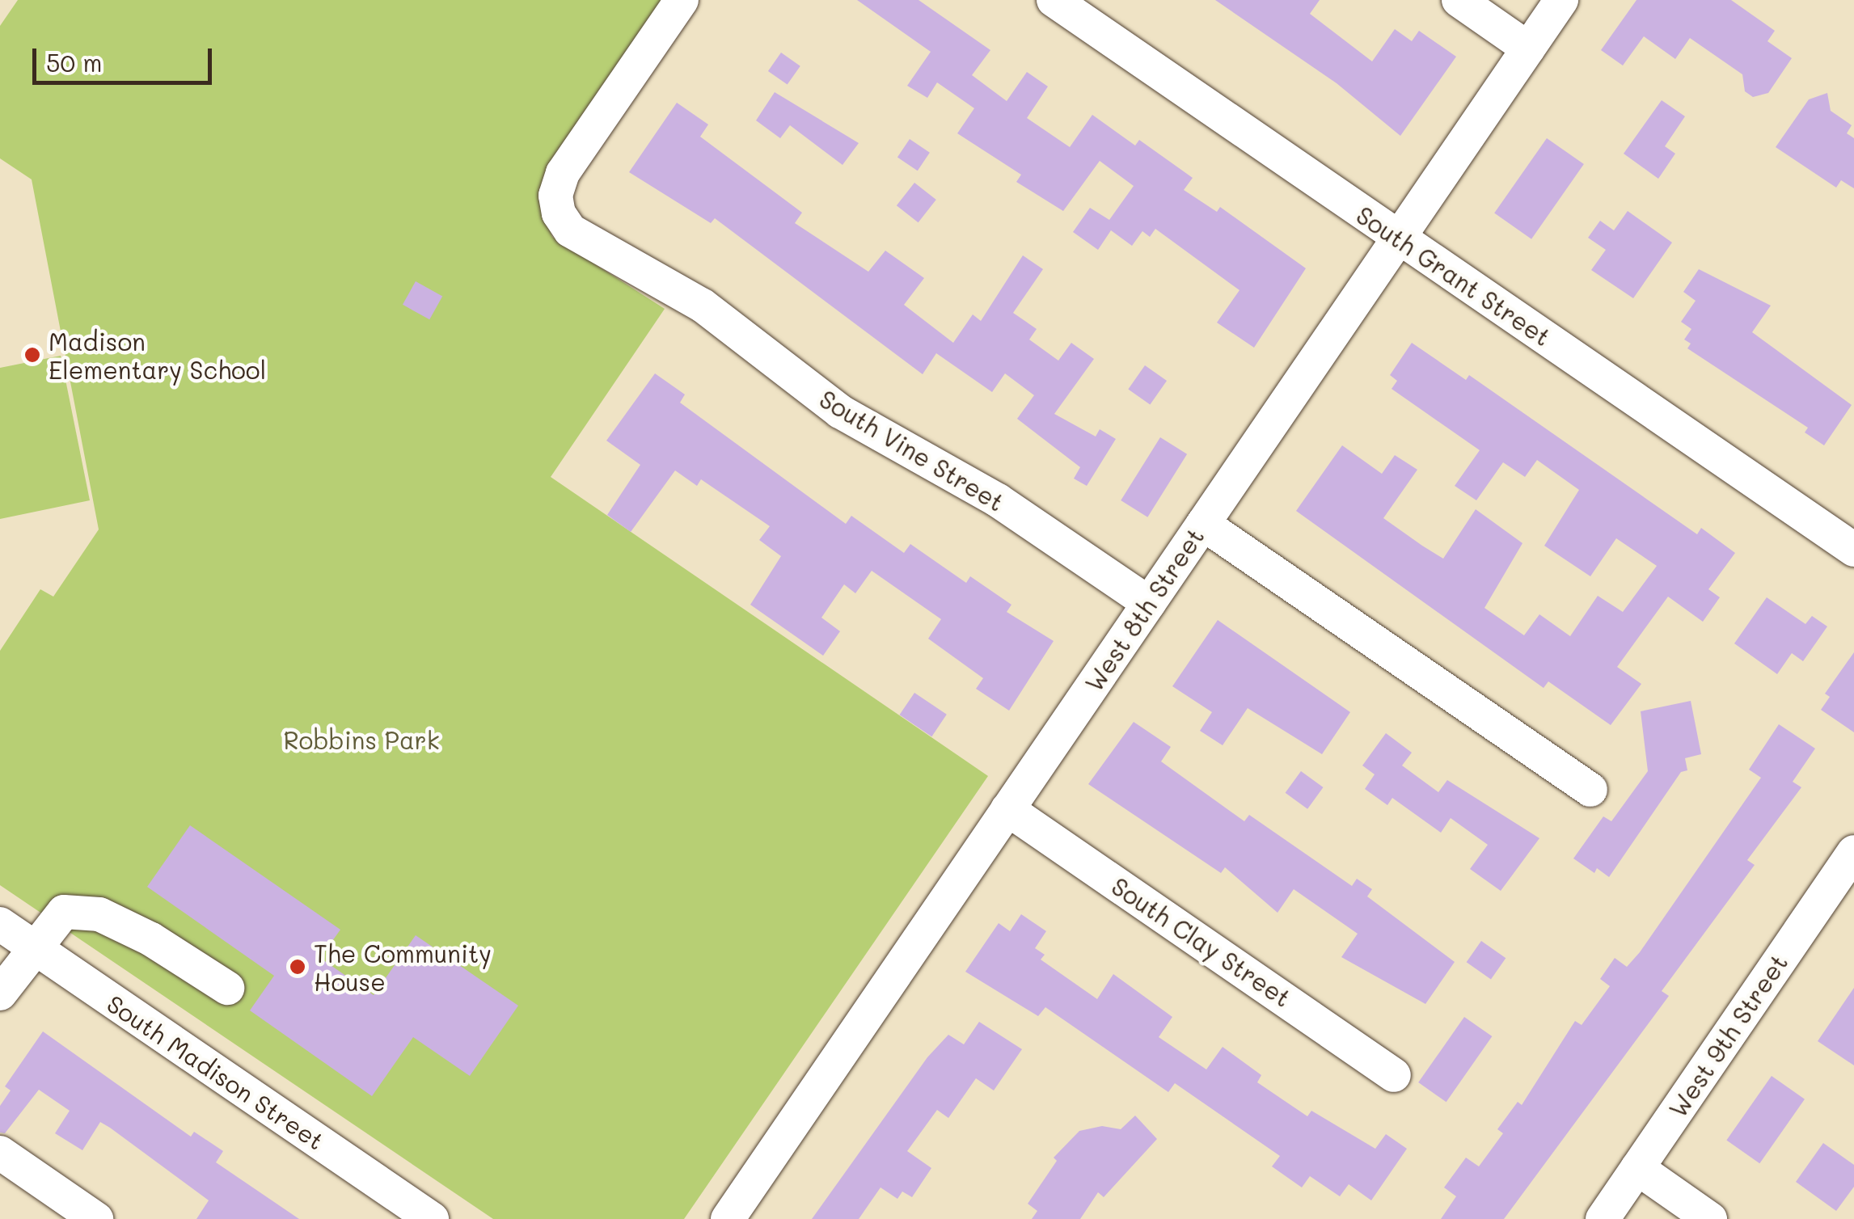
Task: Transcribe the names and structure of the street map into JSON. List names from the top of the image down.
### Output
{
  "streets": {
    "street": [
      "South Grant Street",
      "South Vine Street",
      "West 8th Street",
      "South Clay Street",
      "West 9th Street",
      "South Madison Street"
    ]
  },
  "crossings": [
    ["South Grant Street", "West 8th Street"],
    ["South Vine Street", "West 8th Street"],
    ["West 8th Street", "South Clay Street"]
  ],
  "parks": ["Robbins Park"],
  "places": ["Madison Elementary School", "The Community House"],
  "scale_bar": "50 m"
}
